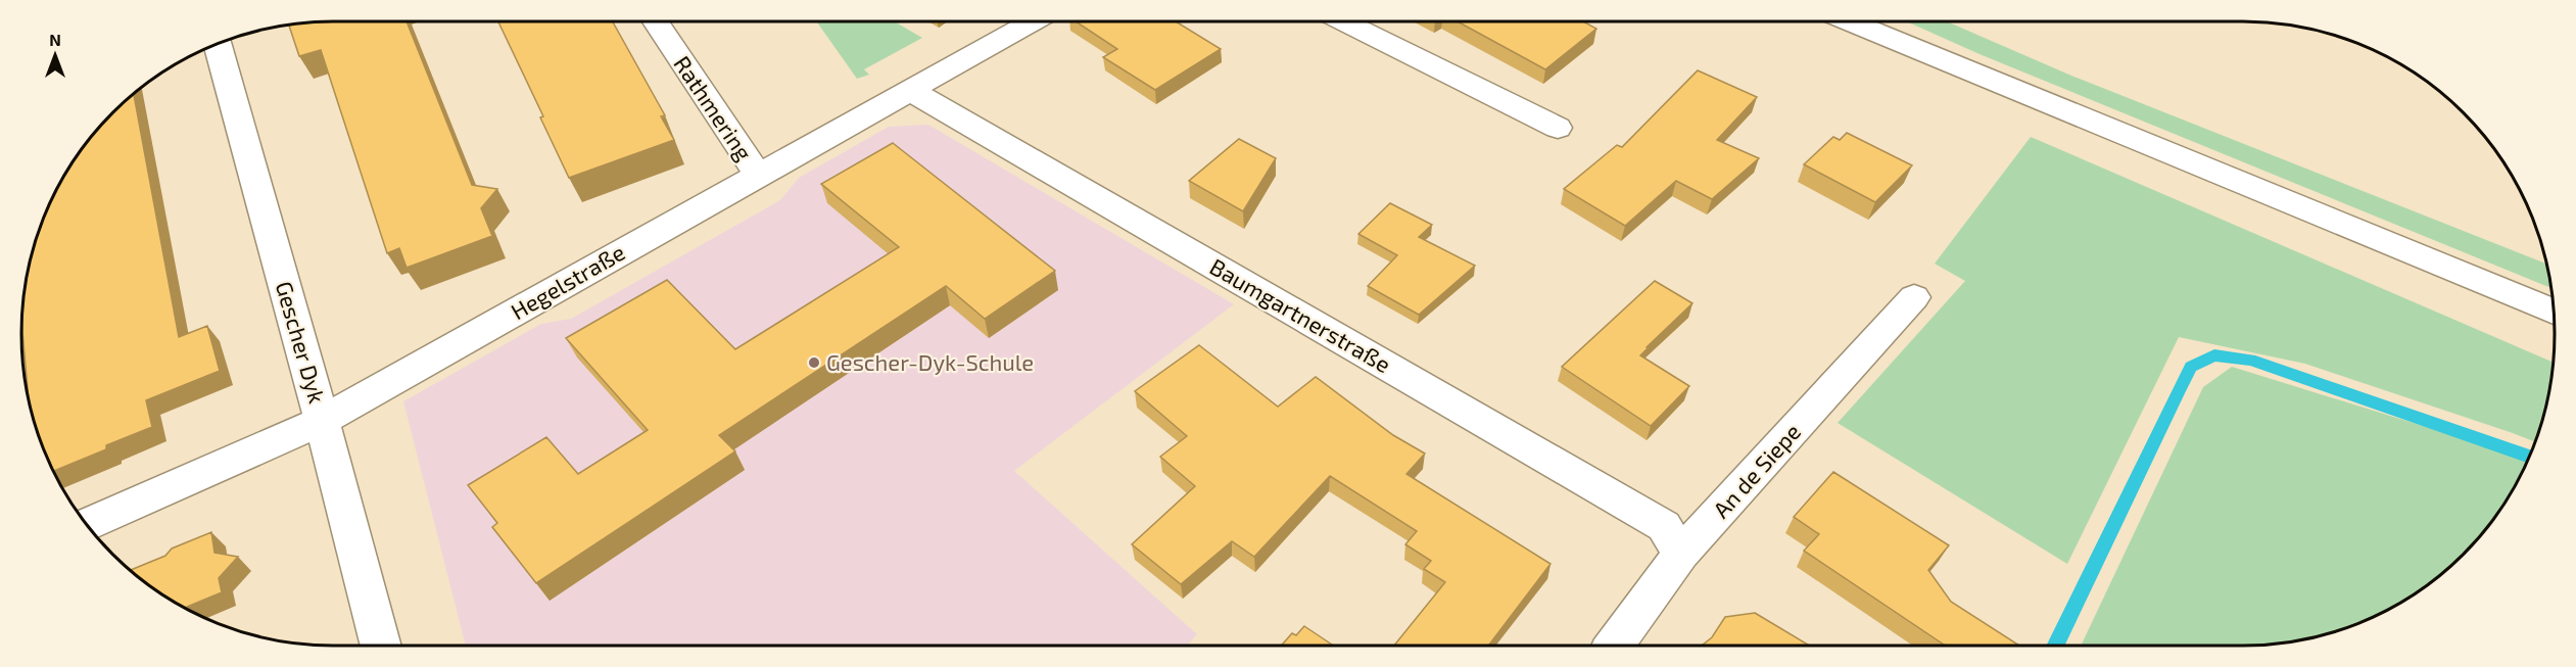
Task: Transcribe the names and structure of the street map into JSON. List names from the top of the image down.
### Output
{
  "streets": {
    "street": [
      "Rathmering",
      "Hegelstraße",
      "Baumgartnerstraße",
      "Gescher Dyk",
      "An de Siepe"
    ]
  },
  "crossings": [
    ["Rathmering", "Hegelstraße"],
    ["Hegelstraße", "Baumgartnerstraße"],
    ["Hegelstraße", "Gescher Dyk"],
    ["Baumgartnerstraße", "An de Siepe"]
  ],
  "places": ["Gescher-Dyk-Schule"],
  "north": "top"
}
